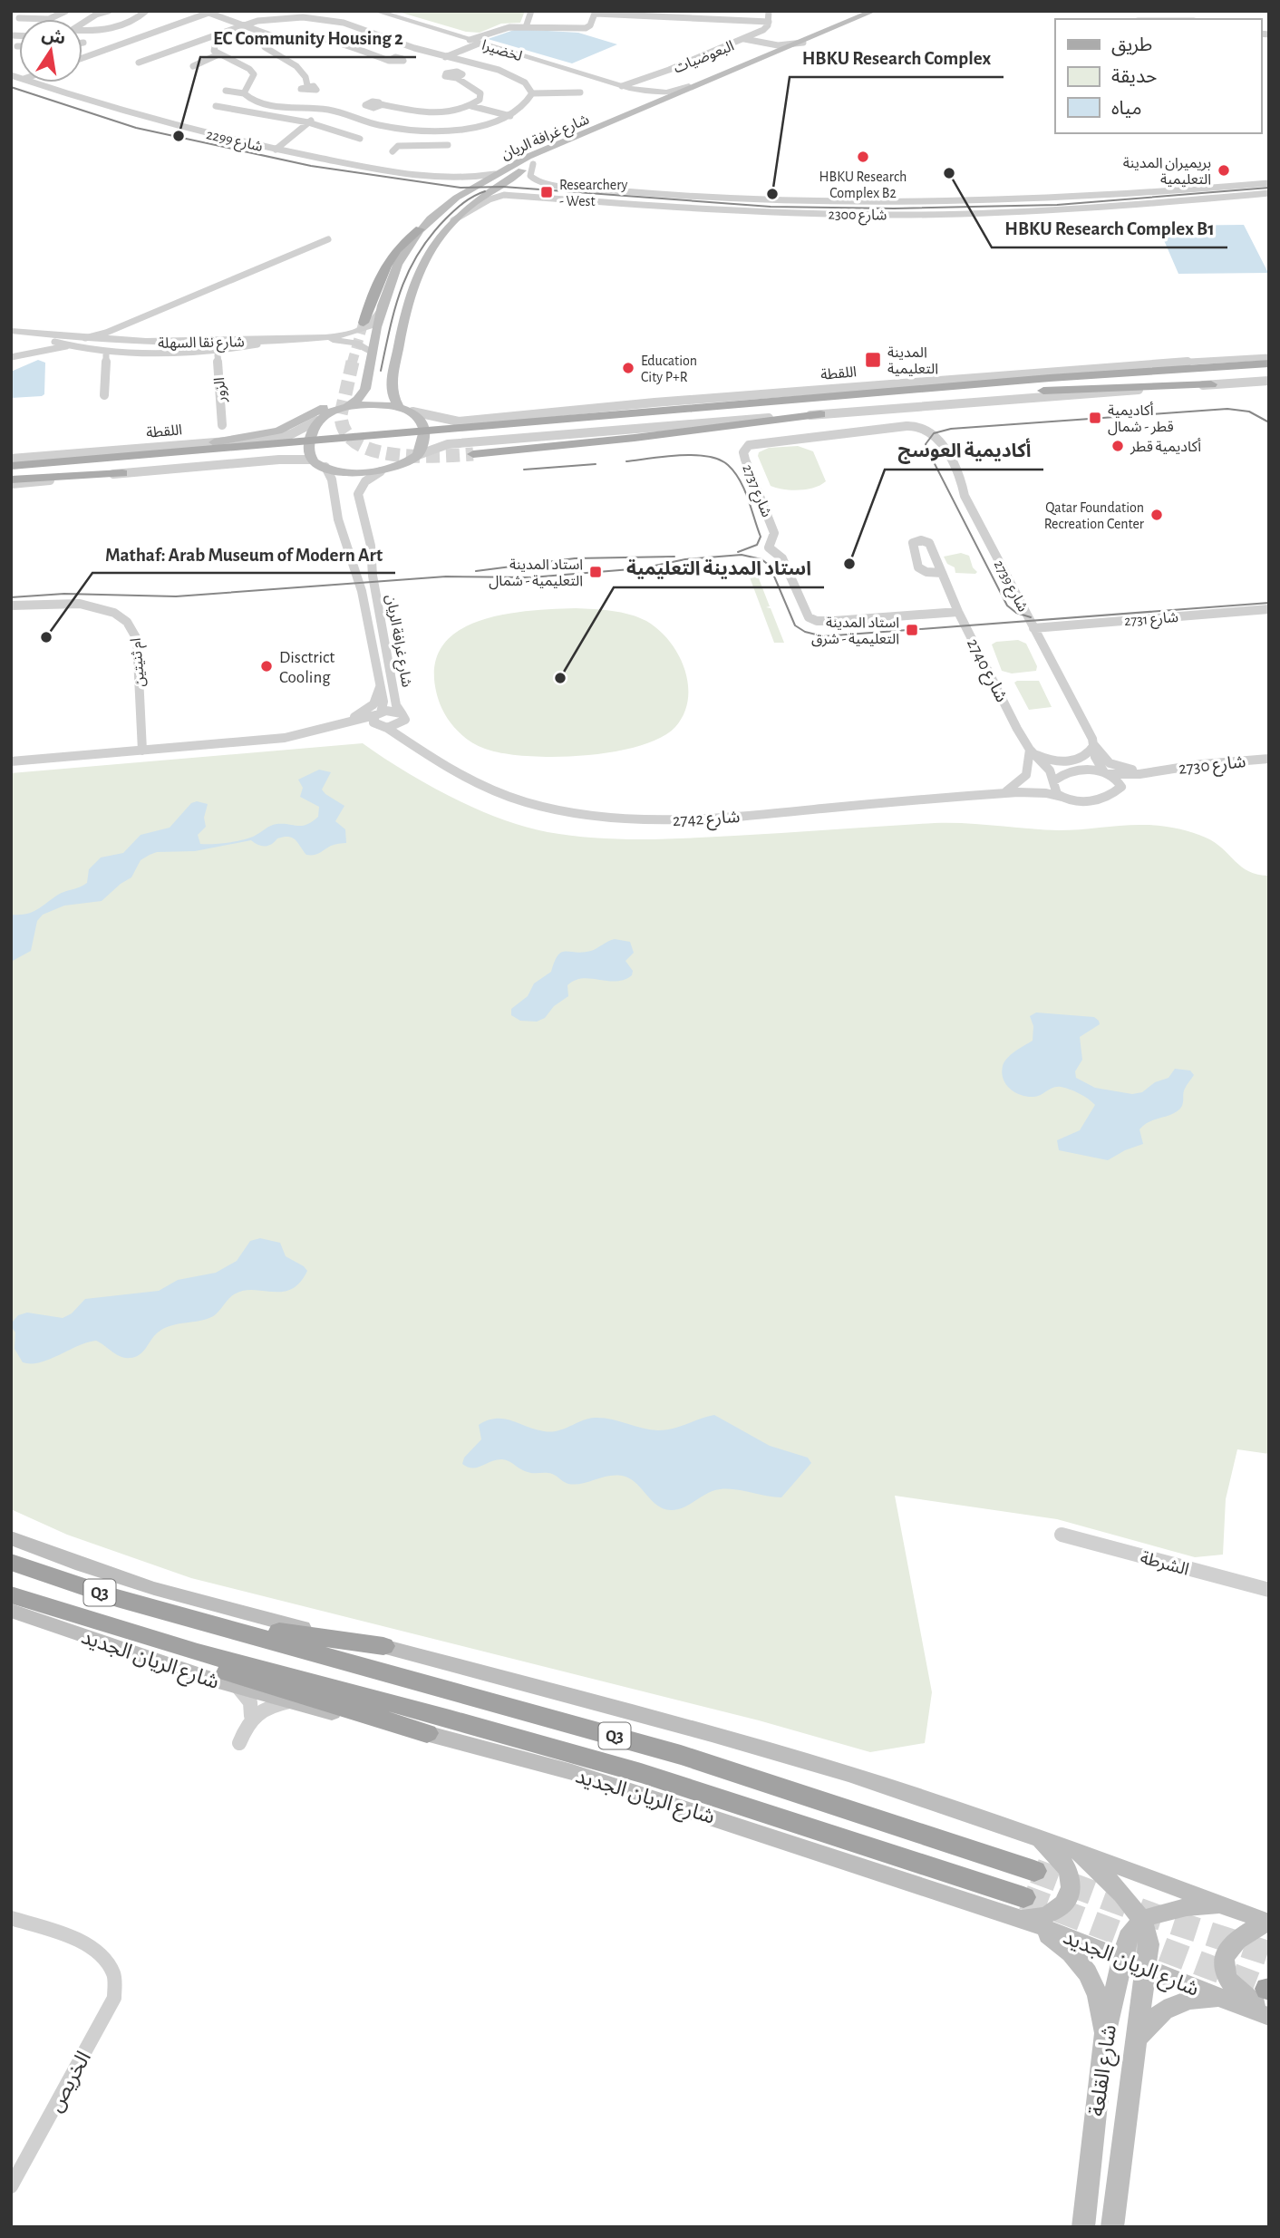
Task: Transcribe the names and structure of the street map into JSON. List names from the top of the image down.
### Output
{
  "streets": {
    "highway": ["Q3", "شارع الريان الجديد"],
    "main road": ["شارع غرافة الريان", "اللقطة", "شارع القلعة"],
    "street": [
      "لخضيرا",
      "البعوضيات",
      "شارع 2299",
      "شارع 2300",
      "شارع نقا السهلة",
      "الزور",
      "شارع 2737",
      "شارع 2739",
      "شارع 2731",
      "ام ثنيتين",
      "شارع 2740",
      "شارع 2730",
      "شارع 2742",
      "الشرطة",
      "الخريص"
    ]
  },
  "crossings": [
    ["لخضيرا", "البعوضيات"],
    ["لخضيرا", "شارع غرافة الريان"],
    ["شارع غرافة الريان", "شارع 2299"],
    ["شارع غرافة الريان", "شارع 2300"],
    ["شارع غرافة الريان", "شارع نقا السهلة"],
    ["شارع غرافة الريان", "اللقطة"],
    ["شارع نقا السهلة", "الزور"],
    ["شارع 2737", "شارع 2739"],
    ["شارع 2737", "شارع 2740"],
    ["شارع 2739", "شارع 2731"],
    ["شارع 2739", "شارع 2730"],
    ["شارع 2740", "شارع 2730"],
    ["شارع 2740", "شارع 2742"],
    ["شارع 2730", "شارع 2742"],
    ["شارع الريان الجديد", "شارع القلعة"]
  ],
  "places": {
    "other": [
      "EC Community Housing 2",
      "HBKU Research Complex B2",
      "بريميران المدينة التعليمية",
      "HBKU Research Complex B1",
      "HBKU Research Complex",
      "Education City P+R",
      "أكاديمية قطر",
      "Qatar Foundation Recreation Center",
      "أكاديمية العوسج",
      "Mathaf: Arab Museum of Modern Art",
      "Disctrict Cooling",
      "استاد المدينة التعليمية"
    ],
    "transit": [
      "Researchery - West",
      "المدينة التعليمية",
      "أكاديمية قطر - شمال",
      "استاد المدينة التعليمية - شمال",
      "استاد المدينة التعليمية - شرق"
    ]
  },
  "legend": ["طريق", "حديقة", "مياه"],
  "north": "top"
}
